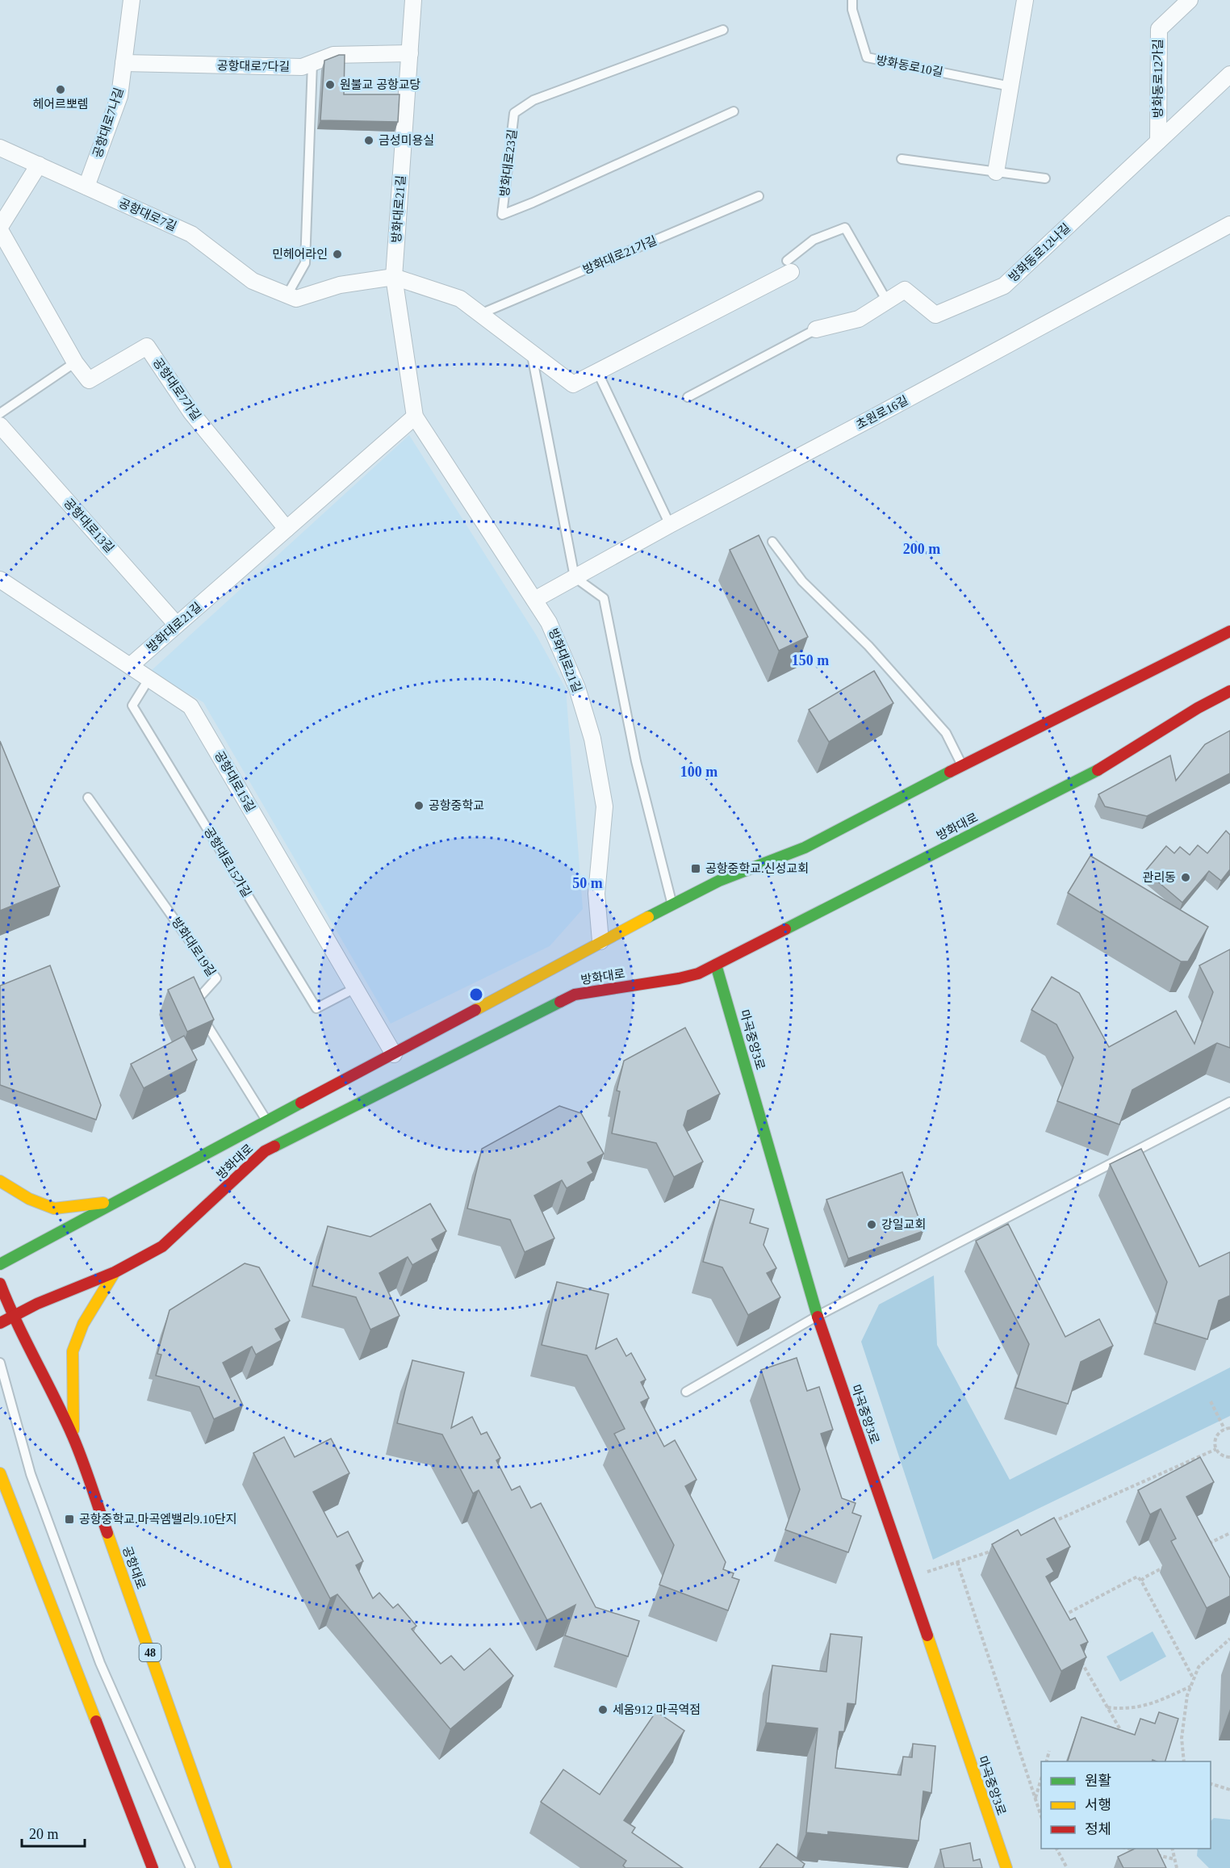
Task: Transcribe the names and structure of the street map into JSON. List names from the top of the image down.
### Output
{
  "streets": {
    "main road": [
      "방화대로",
      "마곡중앙3로",
      "공항대로",
      "48"
    ],
    "street": [
      "공항대로7다길",
      "방화동로12가길",
      "공항대로7나길",
      "방화대로21길",
      "공항대로7길",
      "방화동로12나길",
      "공항대로7가길",
      "초원로16길",
      "공항대로13길",
      "공항대로15길"
    ],
    "lane": [
      "방화동로10길",
      "방화대로23길",
      "방화대로21가길",
      "공항대로15가길",
      "방화대로19길"
    ]
  },
  "crossings": [
    ["공항대로7다길", "공항대로7나길"],
    ["공항대로7다길", "방화대로21길"],
    ["방화동로12가길", "방화동로12나길"],
    ["공항대로7나길", "공항대로7길"],
    ["방화대로21길", "공항대로7길"],
    ["방화대로21길", "공항대로7가길"],
    ["방화대로21길", "초원로16길"],
    ["방화대로21길", "공항대로13길"],
    ["방화대로21길", "공항대로15길"],
    ["방화대로21길", "방화대로"],
    ["공항대로7길", "공항대로7가길"],
    ["공항대로15길", "방화대로"],
    ["공항대로15길", "공항대로15가길"],
    ["방화대로", "방화대로19길"],
    ["방화대로", "마곡중앙3로"],
    ["방화대로", "공항대로"]
  ],
  "places": {
    "other": [
      "원불교 공항교당",
      "헤어르뽀렘",
      "금성미용실",
      "민헤어라인",
      "공항중학교",
      "관리동",
      "강일교회",
      "세움912 마곡역점"
    ],
    "transit": ["공항중학교.신성교회", "공항중학교.마곡엠밸리9.10단지"]
  },
  "legend": ["원활", "서행", "정체"],
  "scale_bar": "20 m",
  "rings": [
    "200 m",
    "150 m",
    "100 m",
    "50 m"
  ]
}
